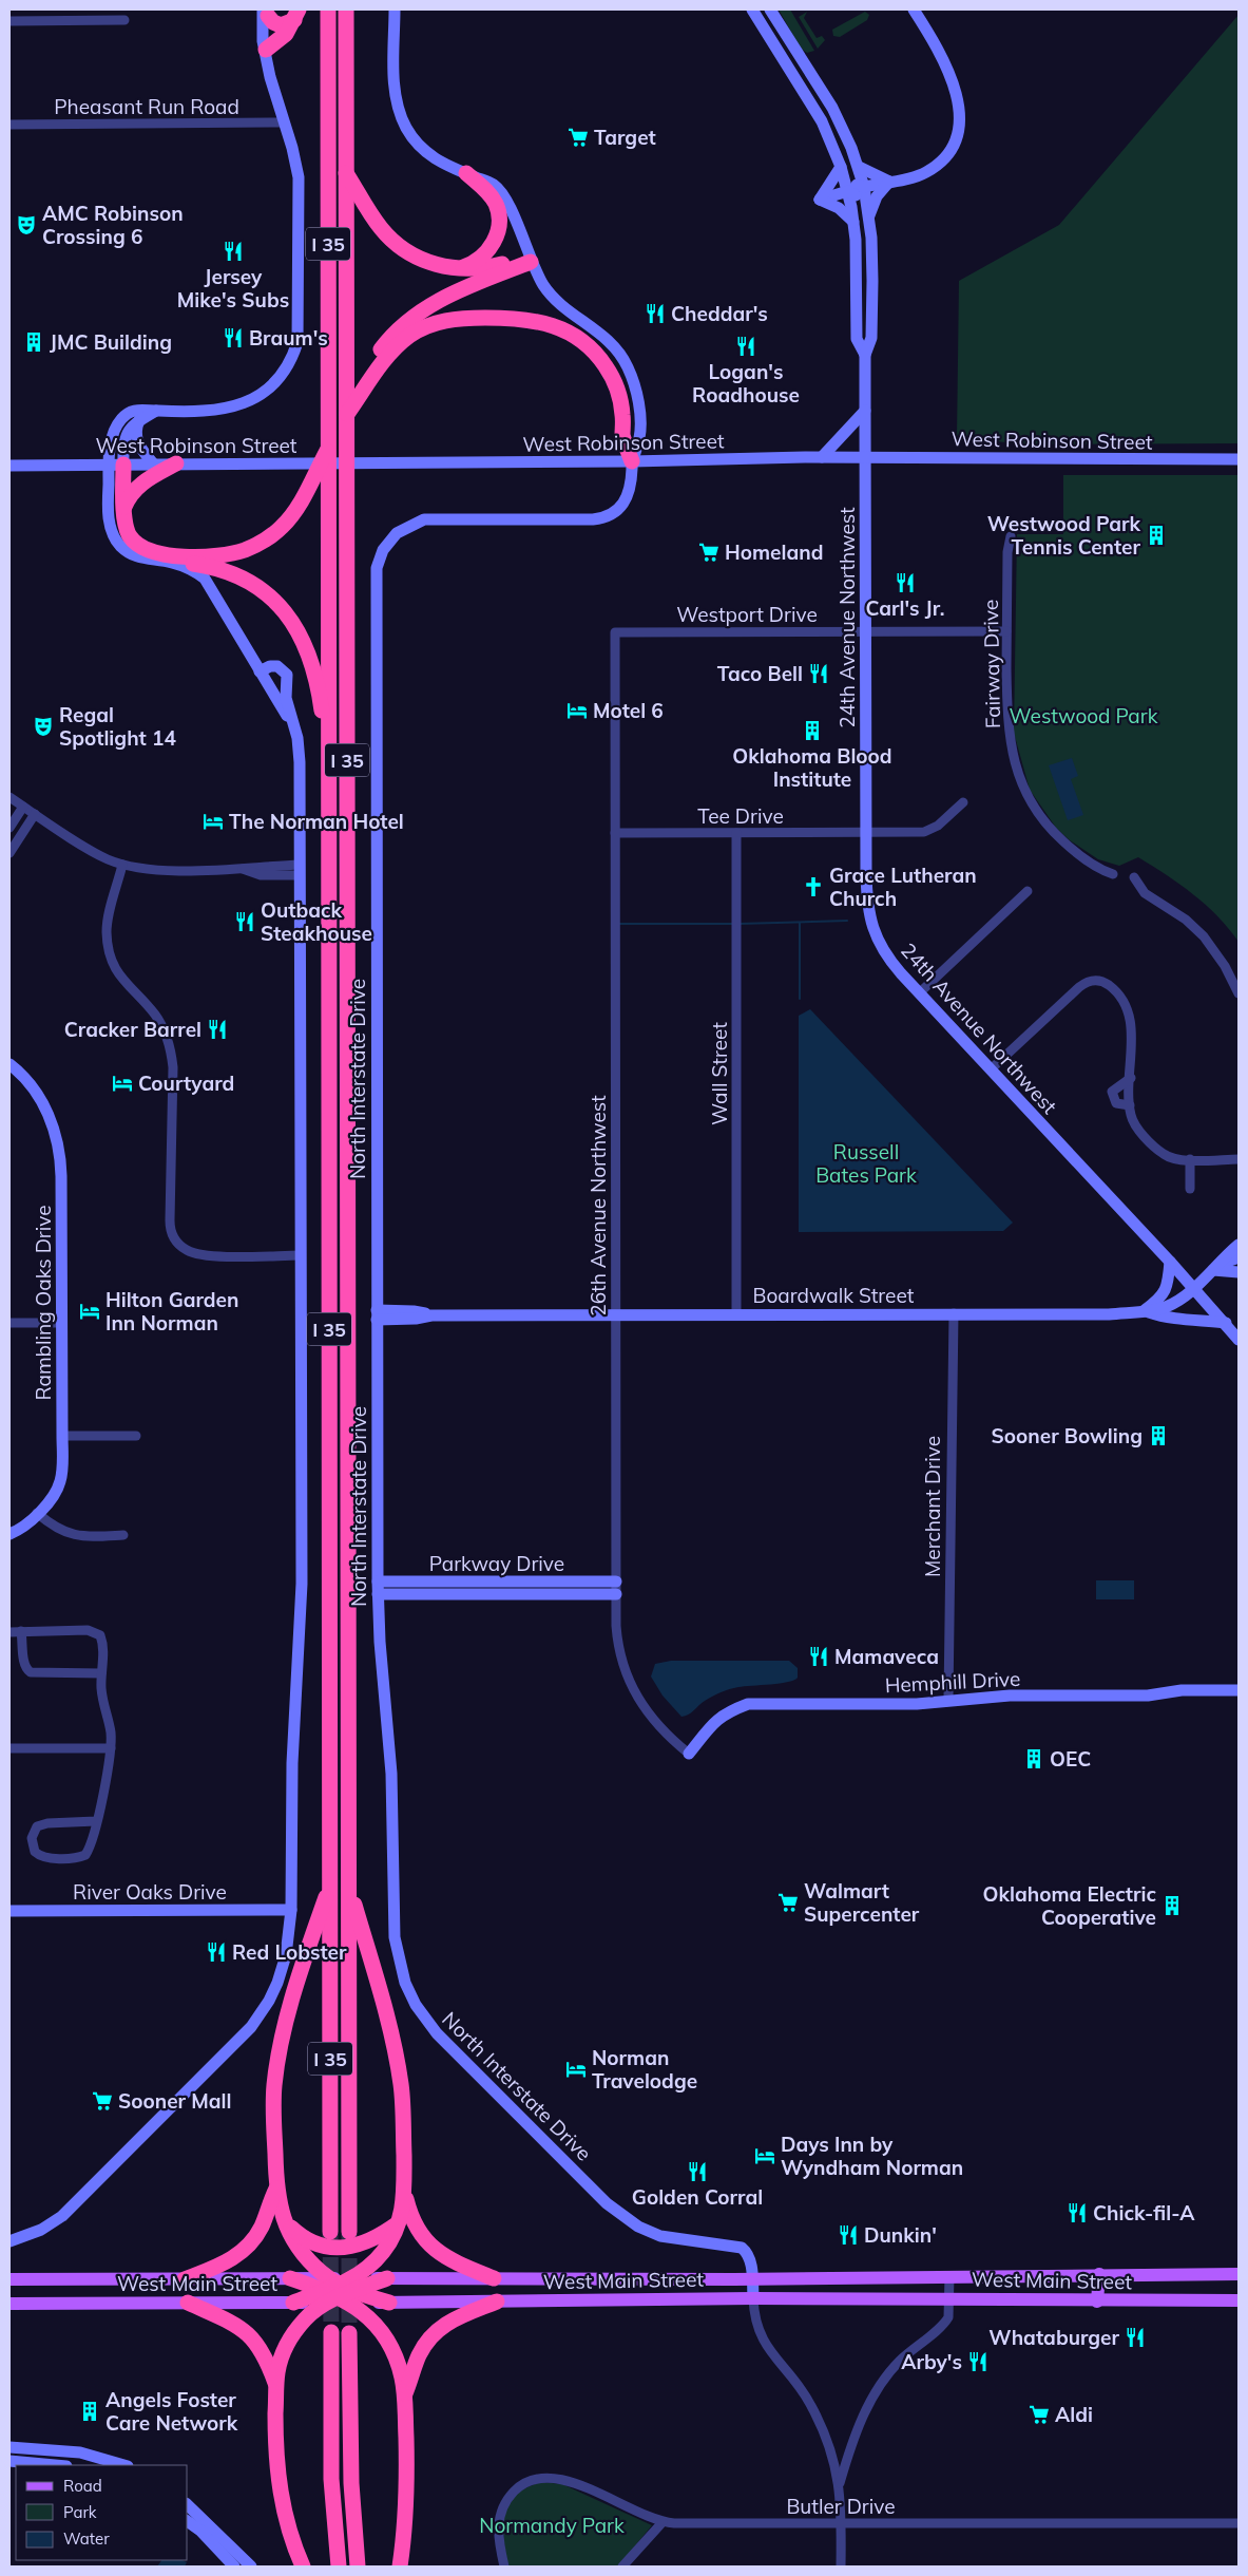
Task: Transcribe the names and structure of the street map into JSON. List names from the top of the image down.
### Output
{
  "streets": {
    "highway": ["I 35"],
    "main road": [
      "West Robinson Street",
      "24th Avenue Northwest",
      "North Interstate Drive",
      "Boardwalk Street",
      "Rambling Oaks Drive",
      "Parkway Drive",
      "Hemphill Drive",
      "River Oaks Drive",
      "West Main Street"
    ],
    "street": [
      "Pheasant Run Road",
      "Westport Drive",
      "Fairway Drive",
      "Tee Drive",
      "Wall Street",
      "26th Avenue Northwest",
      "Merchant Drive",
      "Butler Drive"
    ]
  },
  "crossings": [
    ["West Robinson Street", "24th Avenue Northwest"],
    ["West Robinson Street", "North Interstate Drive"],
    ["Westport Drive", "24th Avenue Northwest"],
    ["Westport Drive", "Fairway Drive"],
    ["Westport Drive", "26th Avenue Northwest"],
    ["24th Avenue Northwest", "Tee Drive"],
    ["24th Avenue Northwest", "Boardwalk Street"],
    ["Tee Drive", "Wall Street"],
    ["Tee Drive", "26th Avenue Northwest"],
    ["Wall Street", "Boardwalk Street"],
    ["North Interstate Drive", "Boardwalk Street"],
    ["North Interstate Drive", "Parkway Drive"],
    ["North Interstate Drive", "West Main Street"],
    ["26th Avenue Northwest", "Boardwalk Street"],
    ["26th Avenue Northwest", "Parkway Drive"],
    ["26th Avenue Northwest", "Hemphill Drive"],
    ["Boardwalk Street", "Merchant Drive"],
    ["Merchant Drive", "Hemphill Drive"]
  ],
  "parks": ["Westwood Park", "Russell Bates Park", "Normandy Park"],
  "places": {
    "supermarket": [
      "Target",
      "Homeland",
      "Walmart Supercenter",
      "Sooner Mall",
      "Aldi"
    ],
    "theatre": ["AMC Robinson Crossing 6", "Regal Spotlight 14"],
    "restaurant": [
      "Jersey Mike's Subs",
      "Cheddar's",
      "Braum's",
      "Logan's Roadhouse",
      "Carl's Jr.",
      "Taco Bell",
      "Outback Steakhouse",
      "Cracker Barrel",
      "Mamaveca",
      "Red Lobster",
      "Golden Corral",
      "Chick-fil-A",
      "Dunkin'",
      "Whataburger",
      "Arby's"
    ],
    "building": [
      "JMC Building",
      "Westwood Park Tennis Center",
      "Oklahoma Blood Institute",
      "Sooner Bowling",
      "OEC",
      "Oklahoma Electric Cooperative",
      "Angels Foster Care Network"
    ],
    "hotel": [
      "Motel 6",
      "The Norman Hotel",
      "Courtyard",
      "Hilton Garden Inn Norman",
      "Norman Travelodge",
      "Days Inn by Wyndham Norman"
    ],
    "church": ["Grace Lutheran Church"]
  },
  "legend": ["Road", "Park", "Water"]
}
